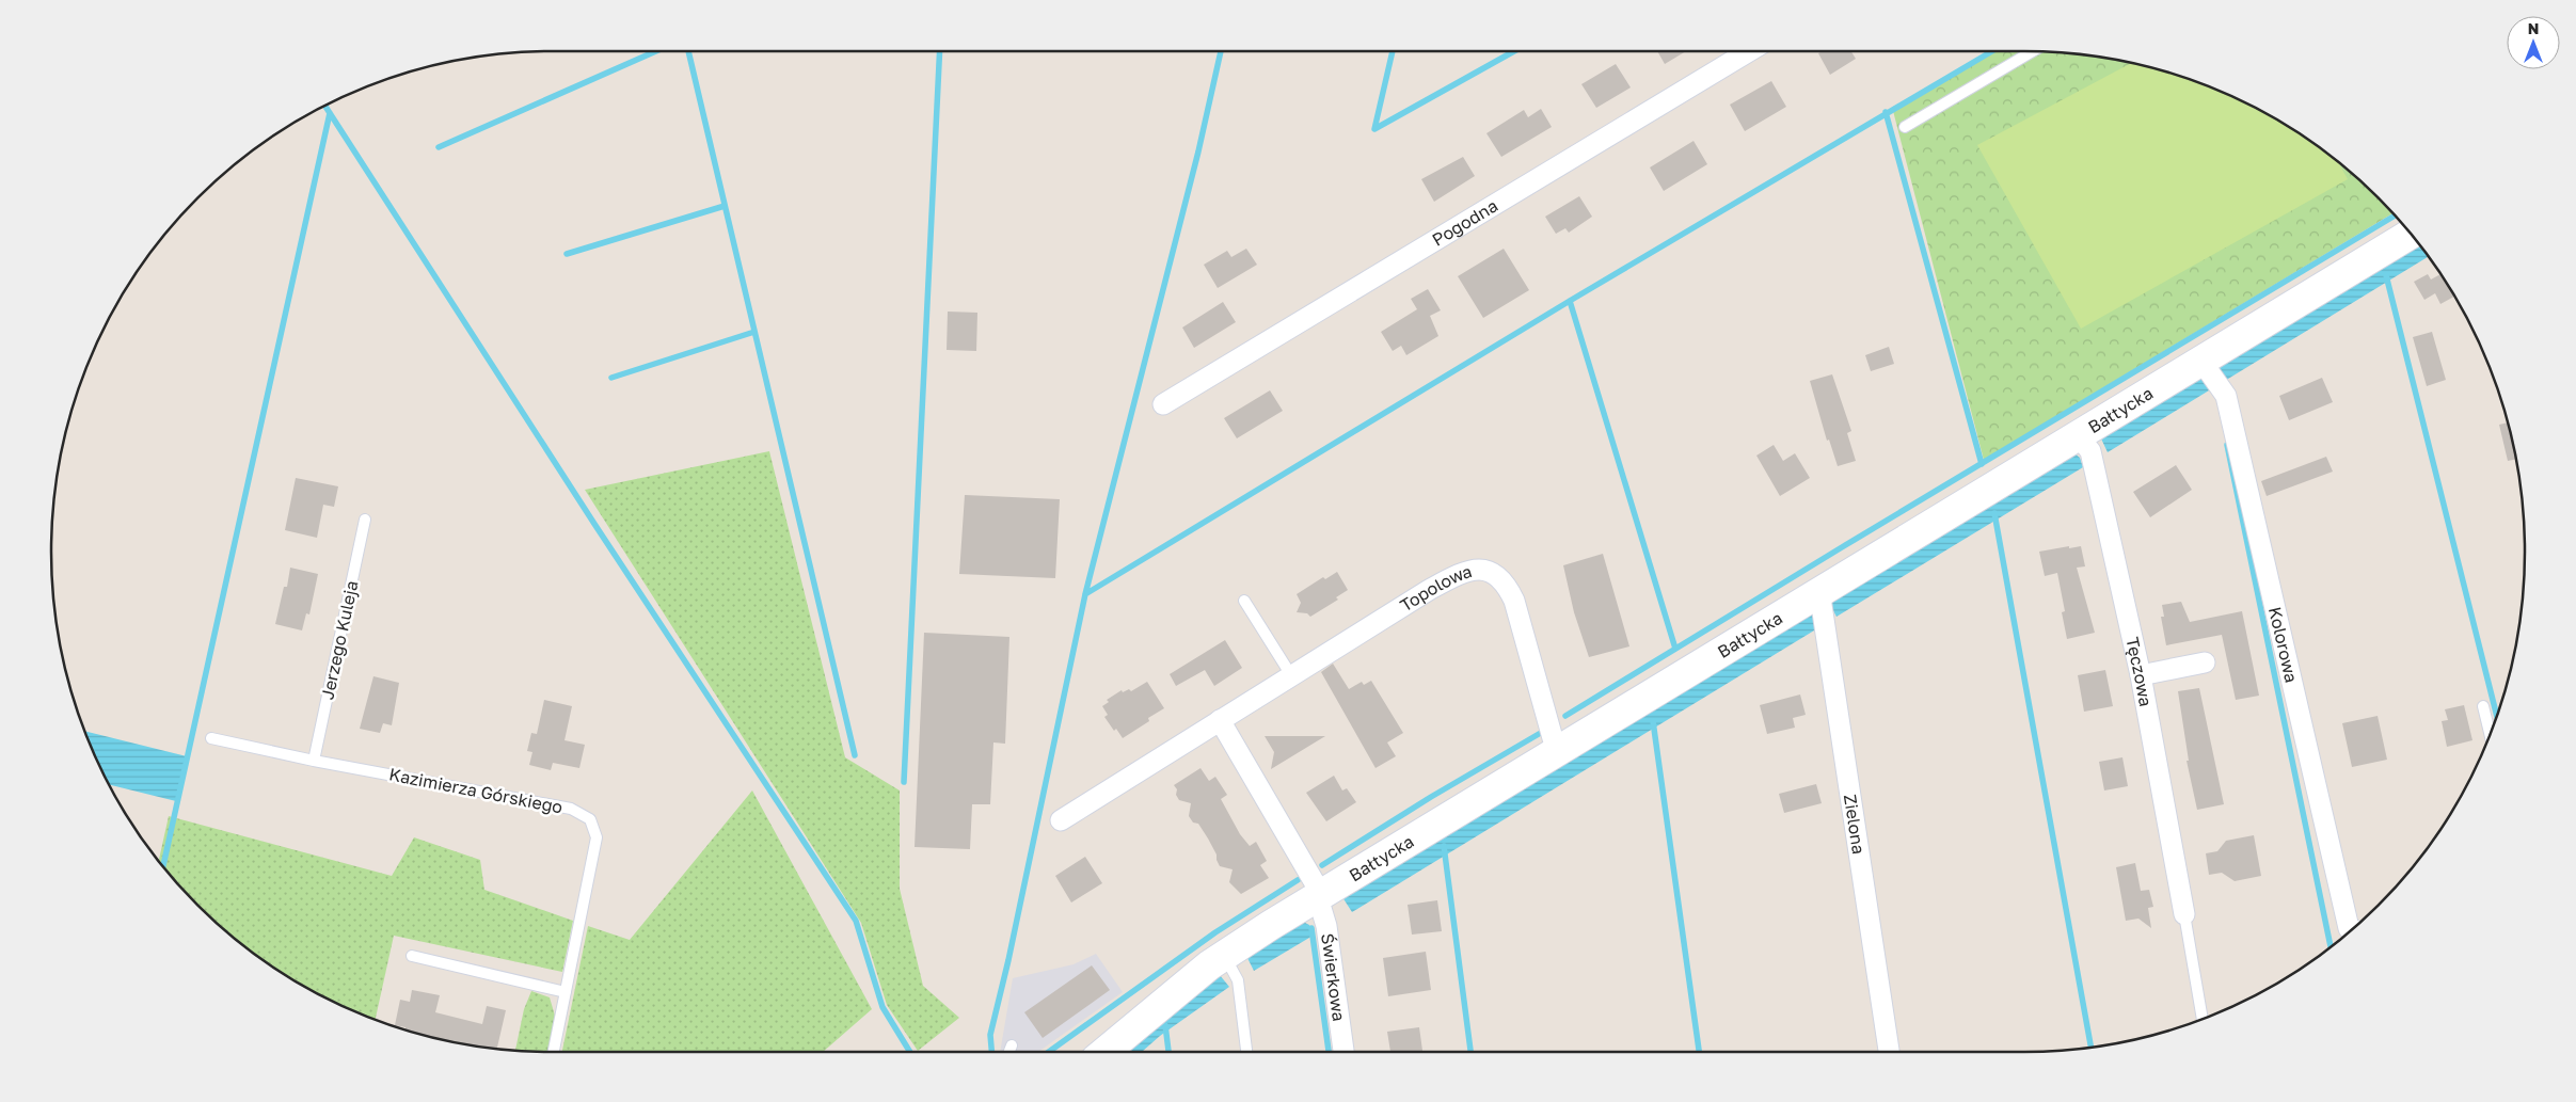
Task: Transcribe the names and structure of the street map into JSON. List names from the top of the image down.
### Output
{
  "streets": {
    "main road": ["Bałtycka"],
    "street": [
      "Pogodna",
      "Topolowa",
      "Kolorowa",
      "Tęczowa",
      "Zielona",
      "Świerkowa"
    ],
    "lane": ["Jerzego Kuleja", "Kazimierza Górskiego"]
  },
  "crossings": [
    ["Bałtycka", "Topolowa"],
    ["Bałtycka", "Kolorowa"],
    ["Bałtycka", "Tęczowa"],
    ["Bałtycka", "Zielona"],
    ["Bałtycka", "Świerkowa"],
    ["Jerzego Kuleja", "Kazimierza Górskiego"]
  ],
  "north": "top"
}
